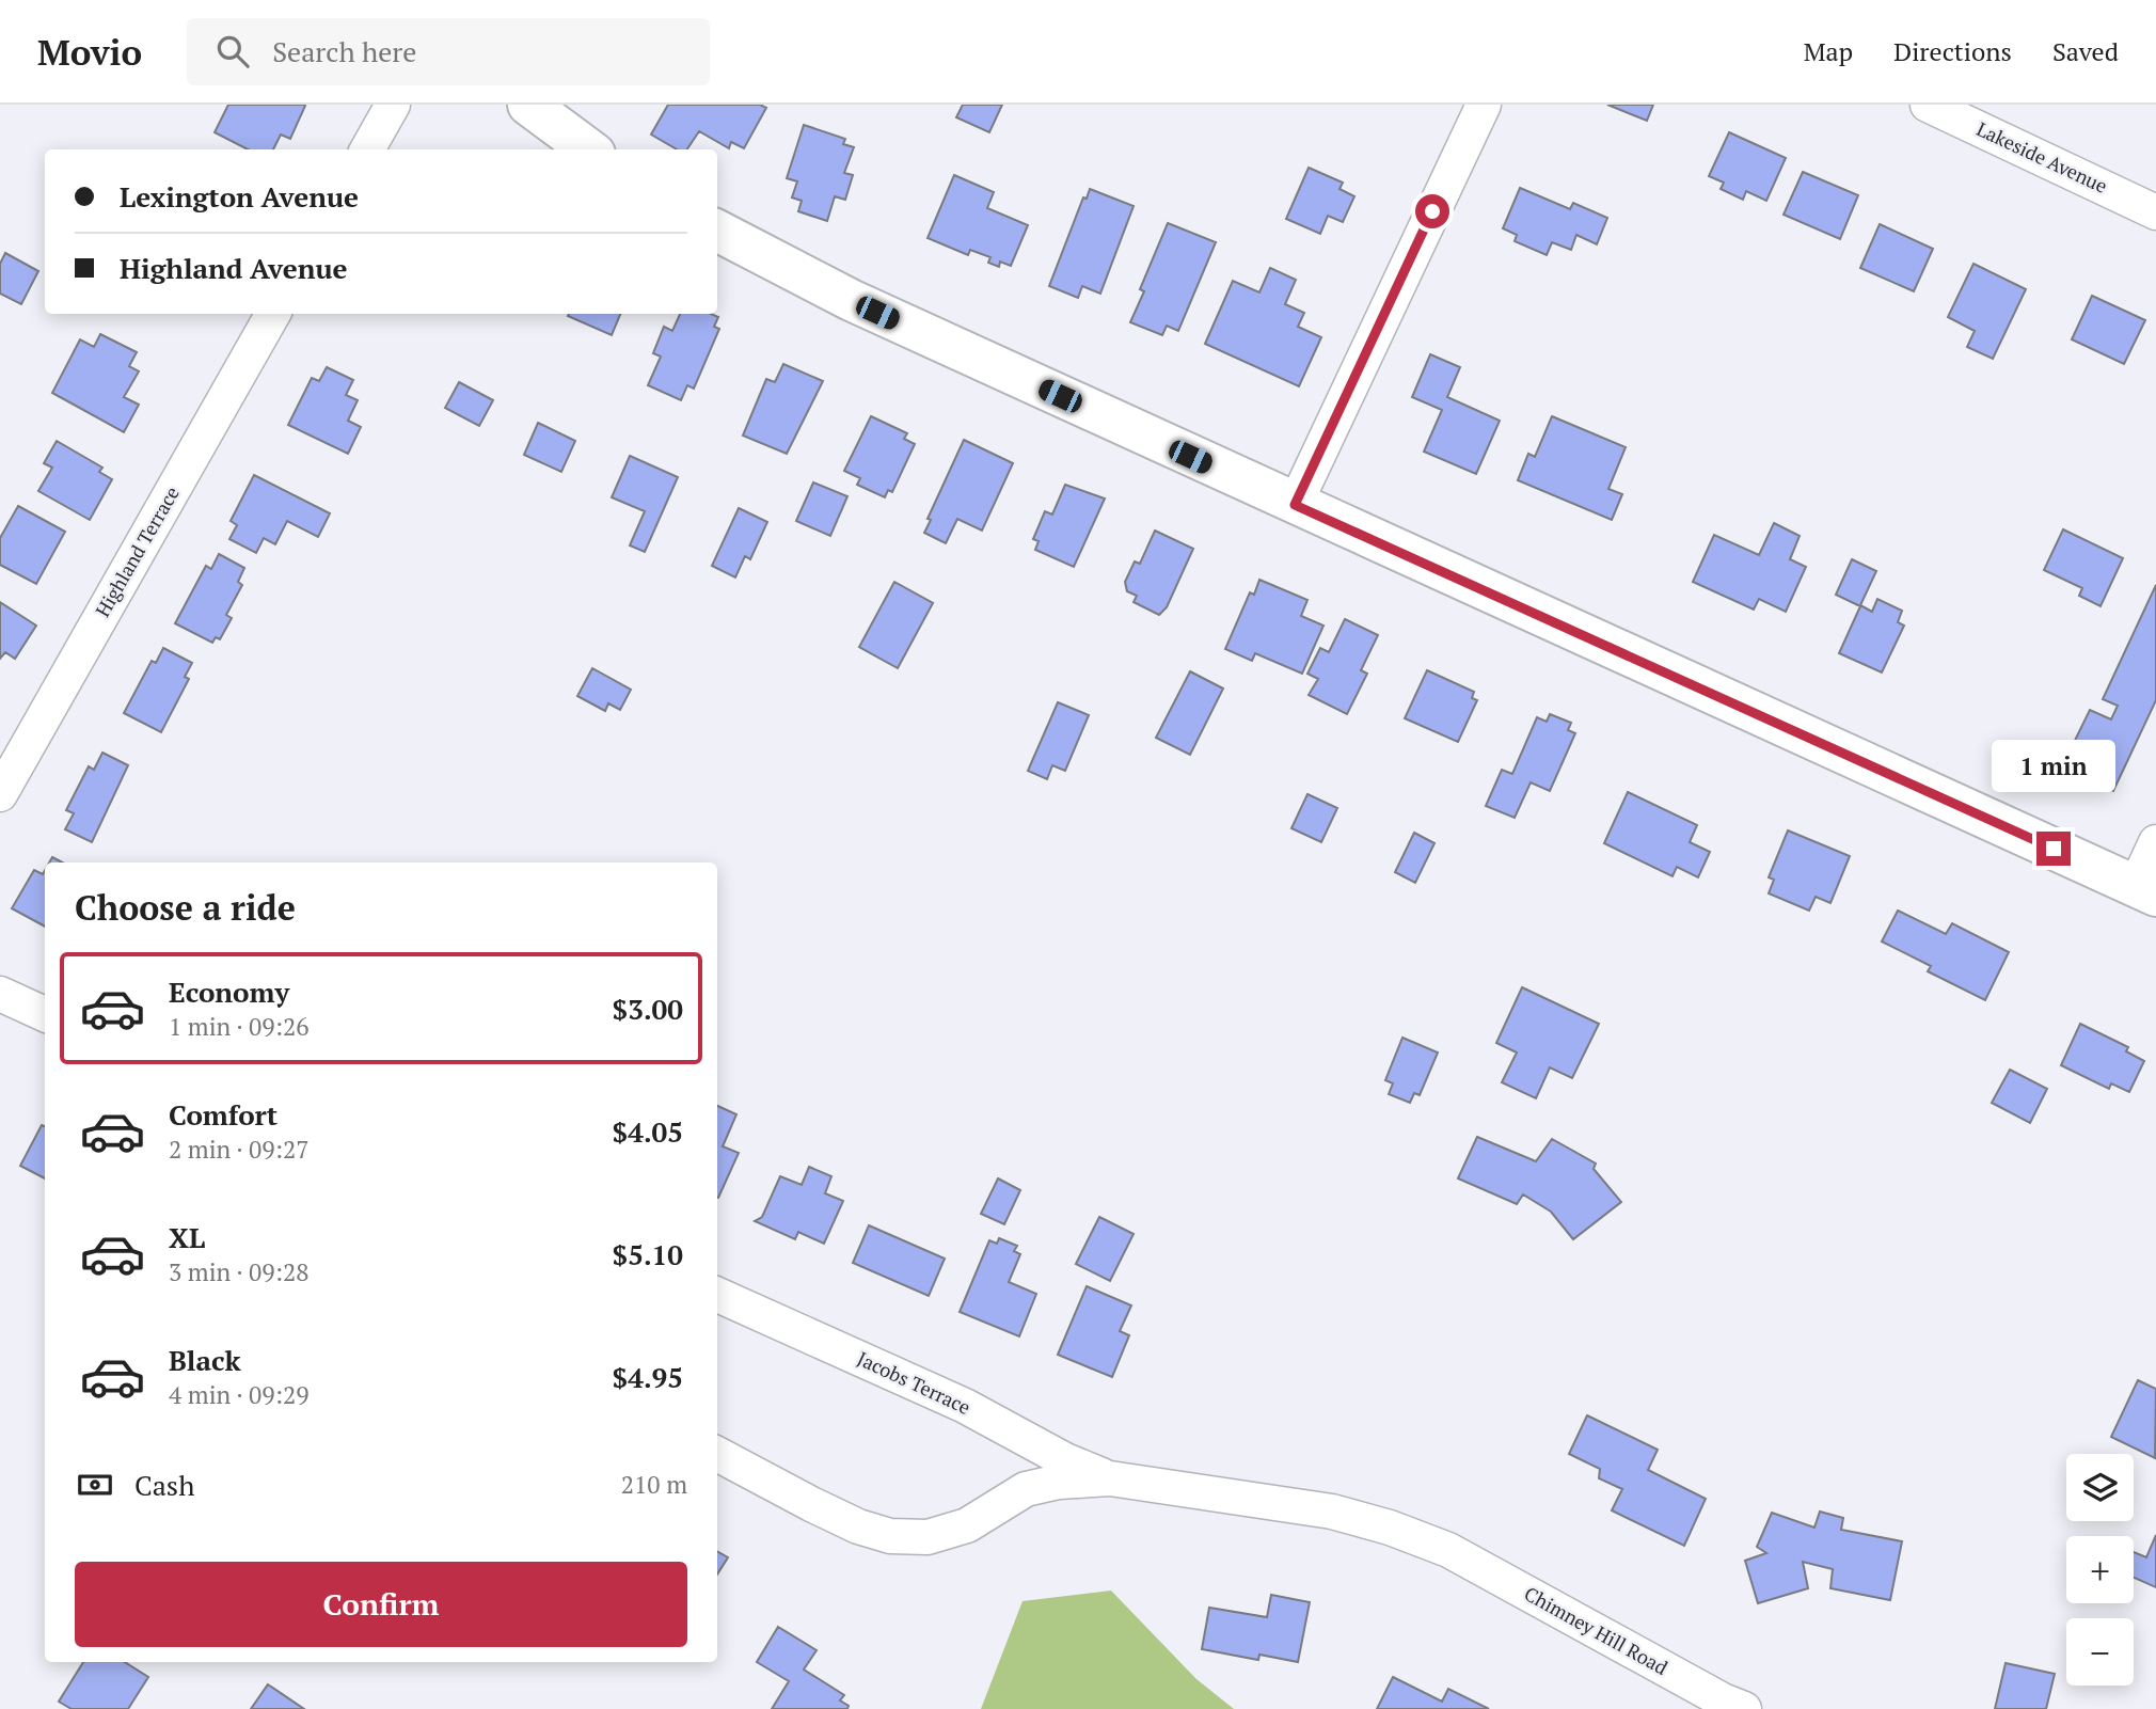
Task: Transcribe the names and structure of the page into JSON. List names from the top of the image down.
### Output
{
  "streets": {
    "street": [
      "Lakeside Avenue",
      "Highland Terrace",
      "Jacobs Terrace",
      "Chimney Hill Road"
    ]
  },
  "crossings": [
    ["Jacobs Terrace", "Chimney Hill Road"]
  ],
  "page": {
    "header": "Movio",
    "search": "Search here",
    "nav": ["Map", "Directions", "Saved"],
    "banner": ["Lexington Avenue", "Highland Avenue"],
    "bubble": "1 min",
    "heading": "Choose a ride",
    "list": [
      {
        "name": "Economy",
        "note": "1 min · 09:26",
        "value": "$3.00"
      },
      {
        "name": "Comfort",
        "note": "2 min · 09:27",
        "value": "$4.05"
      },
      {
        "name": "XL",
        "note": "3 min · 09:28",
        "value": "$5.10"
      },
      {
        "name": "Black",
        "note": "4 min · 09:29",
        "value": "$4.95"
      }
    ],
    "pay": ["Cash", "210 m"],
    "map_buttons": ["+", "−"],
    "buttons": "Confirm"
  }
}
